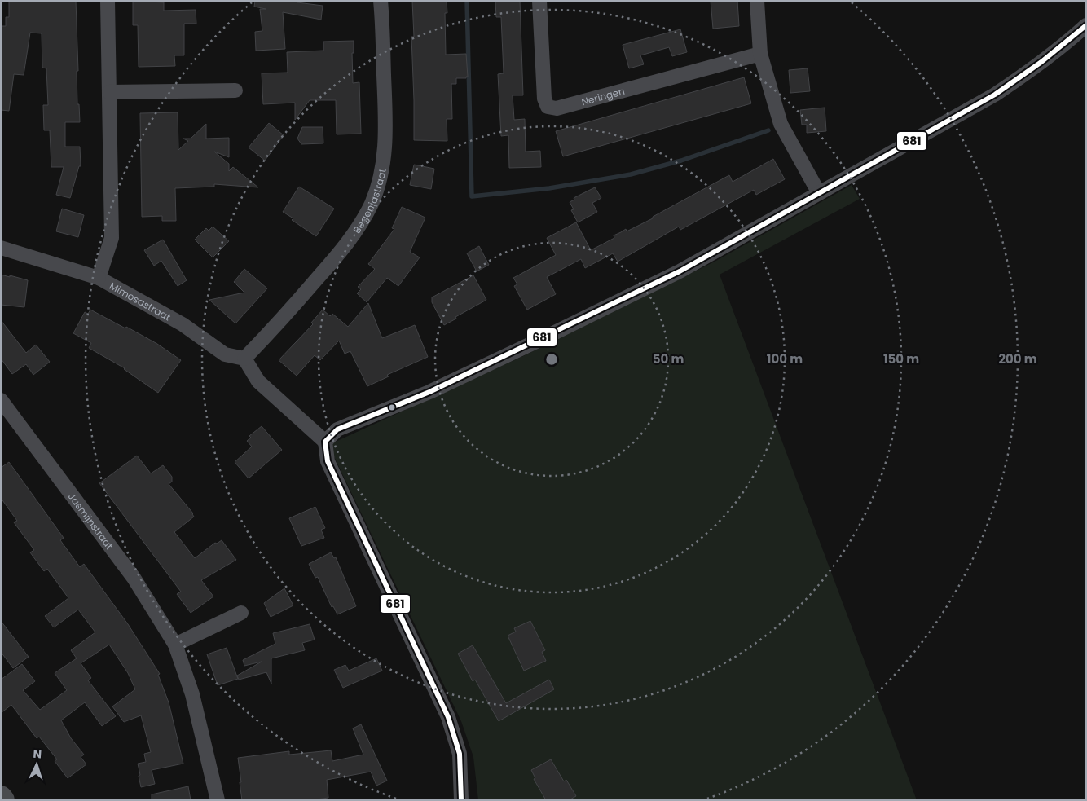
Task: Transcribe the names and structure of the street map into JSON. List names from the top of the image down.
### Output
{
  "streets": {
    "street": [
      "Neringen",
      "Begoniastraat",
      "Mimosastraat",
      "Jasmijnstraat"
    ]
  },
  "crossings": [
    ["Begoniastraat", "Mimosastraat"]
  ],
  "lines": ["transit line 681"],
  "north": "top",
  "rings": [
    "50 m",
    "100 m",
    "150 m",
    "200 m"
  ]
}
